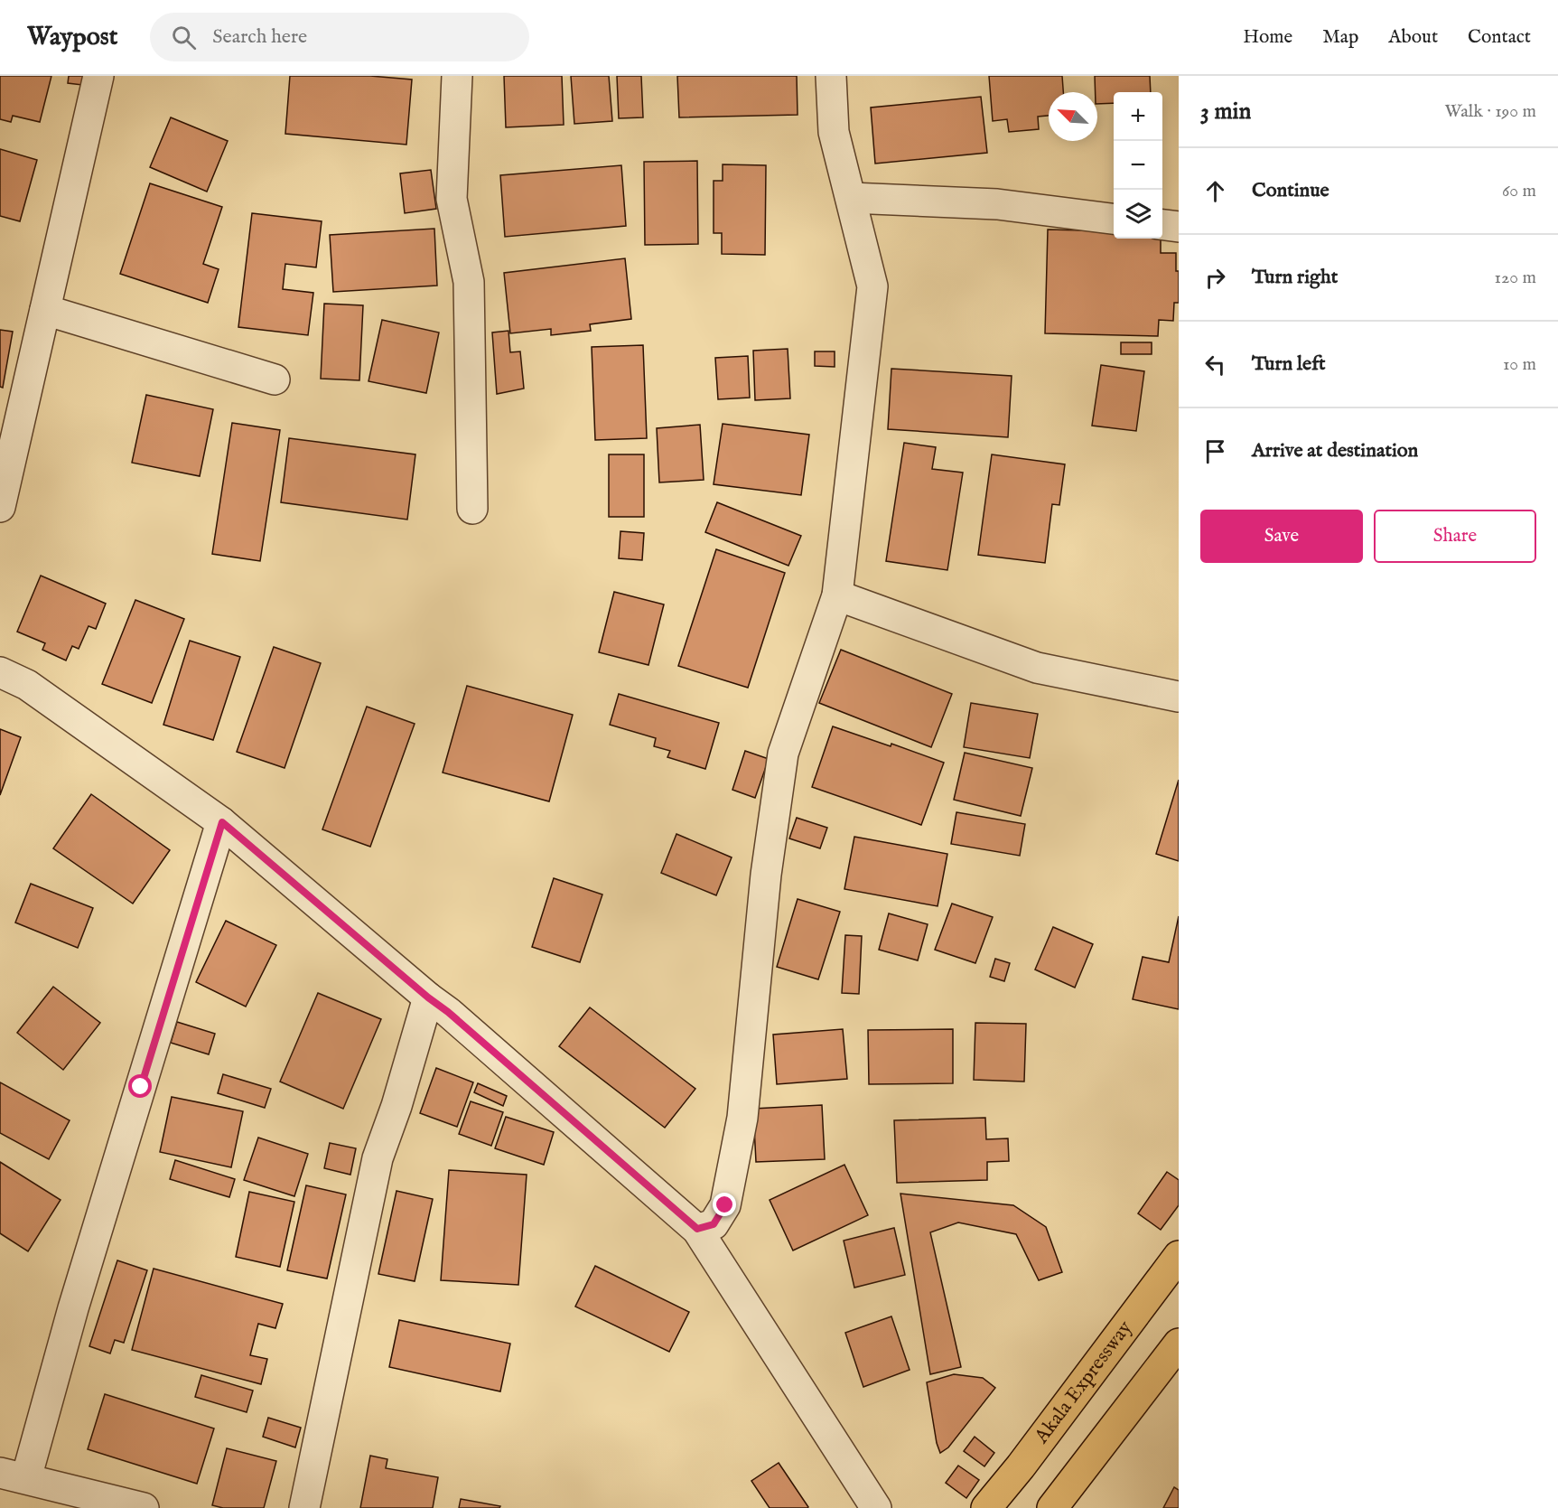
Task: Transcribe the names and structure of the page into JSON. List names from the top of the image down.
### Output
{
  "streets": {
    "main road": ["Akala Expressway"]
  },
  "north": "top left",
  "page": {
    "header": "Waypost",
    "search": "Search here",
    "nav": [
      "Home",
      "Map",
      "About",
      "Contact"
    ],
    "heading": ["3 min", "Walk · 190 m"],
    "map_buttons": ["+", "−"],
    "list": [
      ["Continue", "60 m"],
      ["Turn right", "120 m"],
      ["Turn left", "10 m"],
      "Arrive at destination"
    ],
    "buttons": ["Save", "Share"]
  }
}
